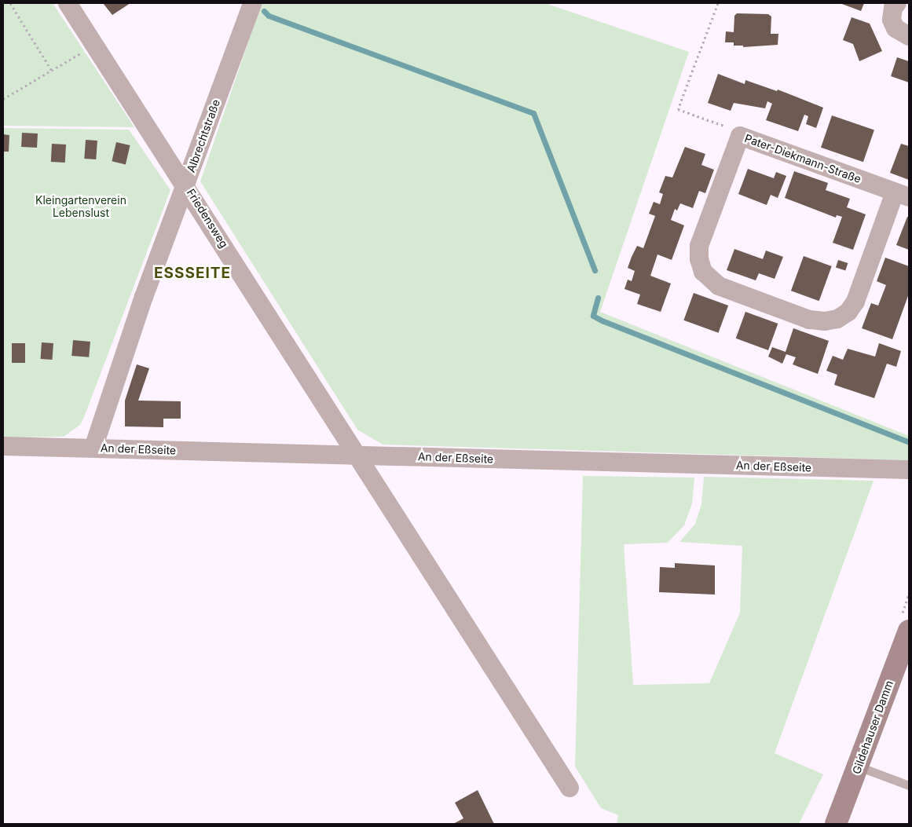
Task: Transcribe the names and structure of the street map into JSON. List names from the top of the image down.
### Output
{
  "streets": {
    "street": [
      "Albrechtstraße",
      "Pater-Diekmann-Straße",
      "Friedensweg",
      "An der Eßseite",
      "Gildehauser Damm"
    ]
  },
  "crossings": [
    ["Albrechtstraße", "Friedensweg"],
    ["Albrechtstraße", "An der Eßseite"],
    ["Friedensweg", "An der Eßseite"]
  ],
  "districts": ["ESSSEITE"],
  "parks": ["Kleingartenverein Lebenslust"]
}
